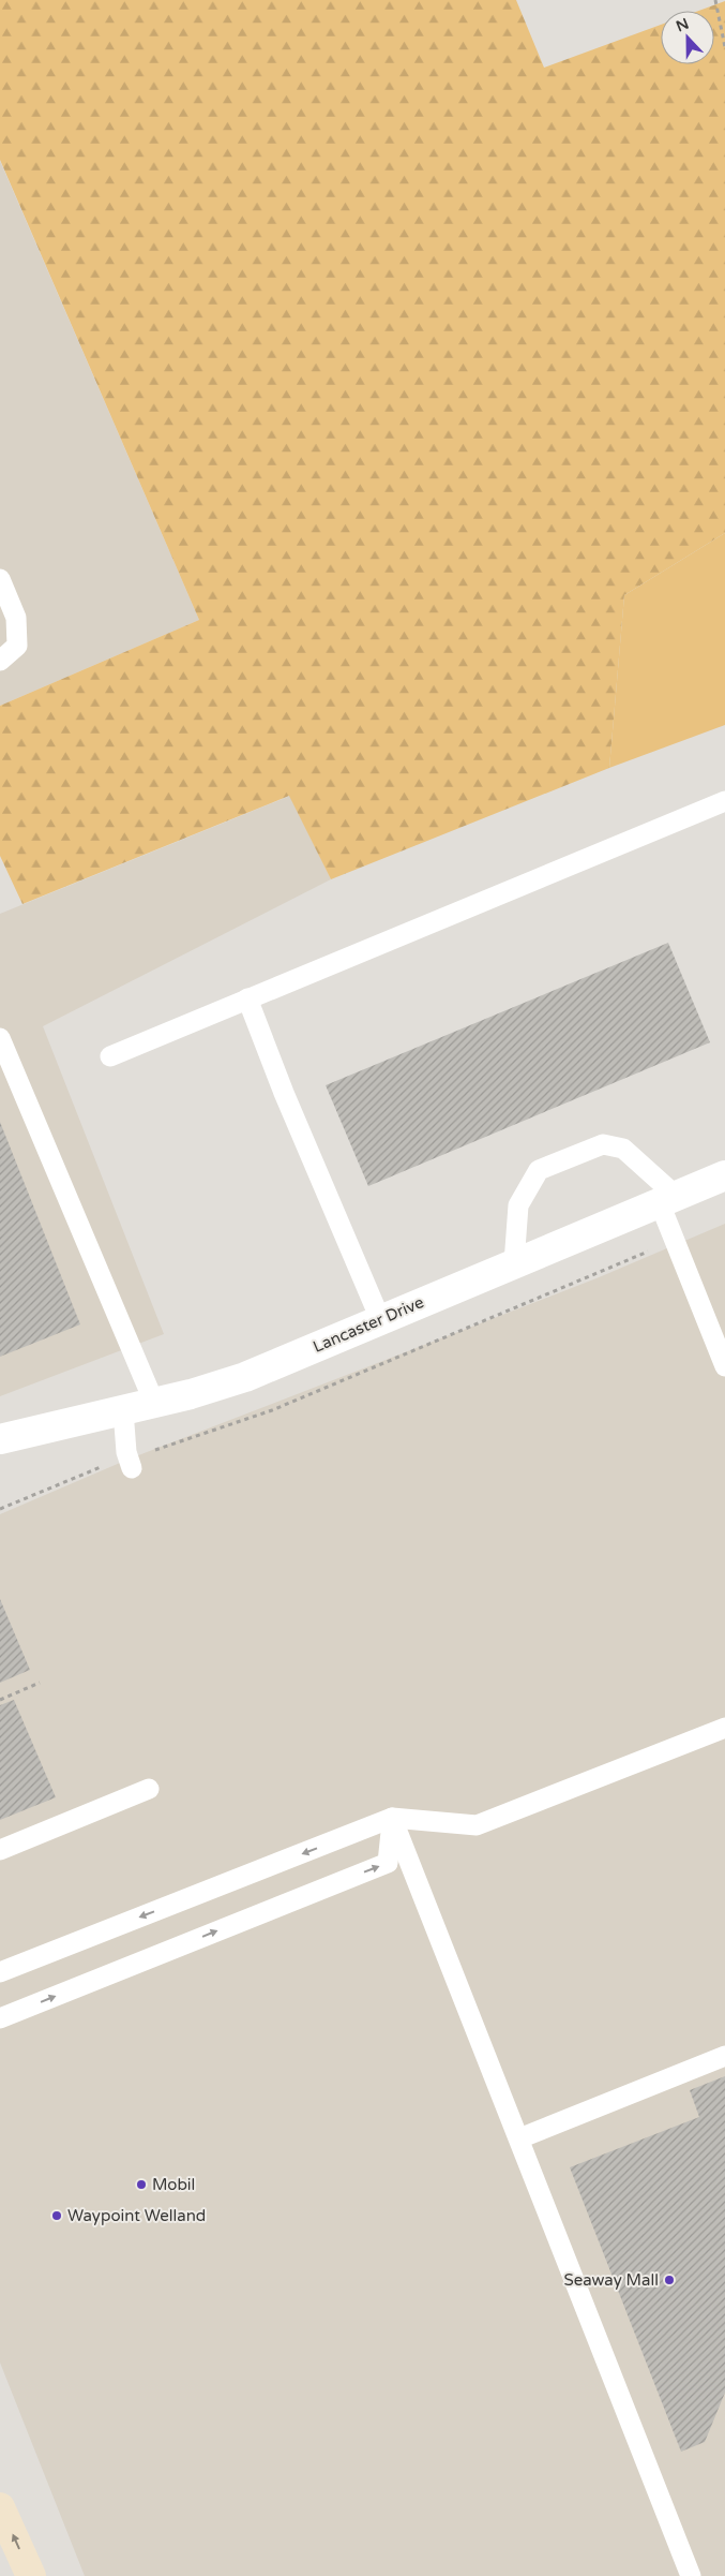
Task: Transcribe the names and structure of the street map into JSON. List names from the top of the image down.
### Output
{
  "streets": {
    "street": ["Lancaster Drive"]
  },
  "places": ["Mobil", "Waypoint Welland", "Seaway Mall"],
  "north": "top"
}
